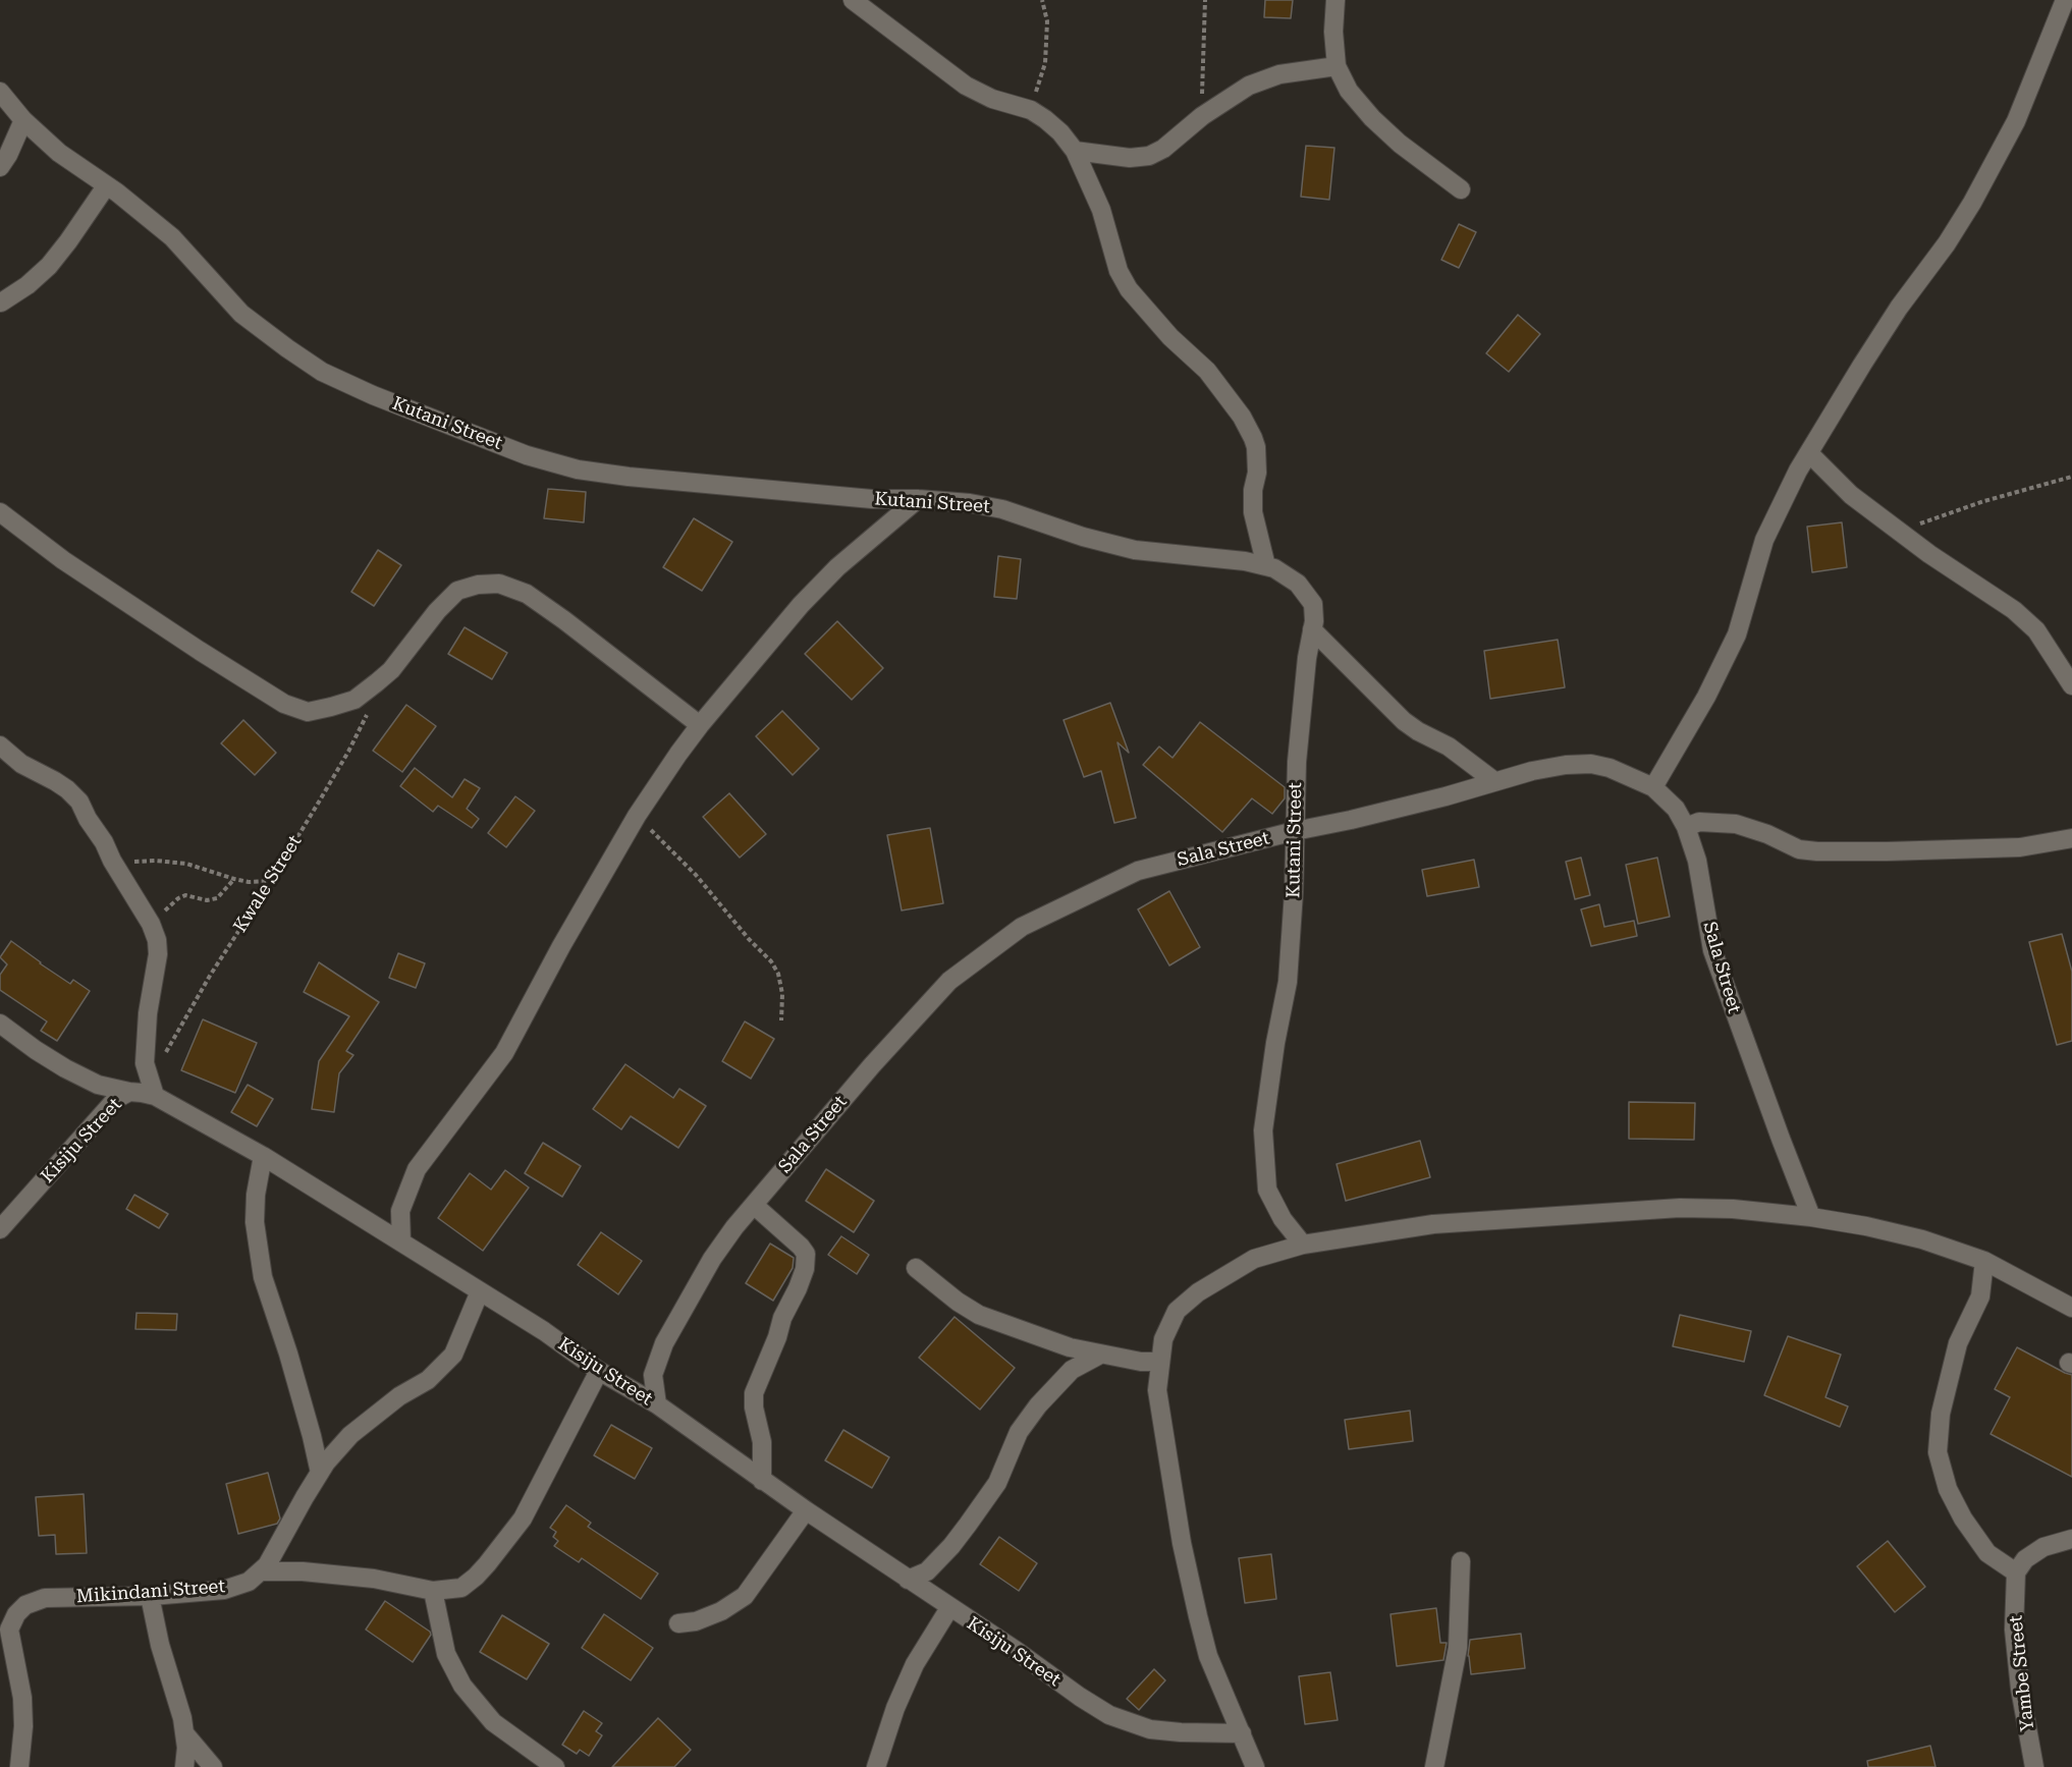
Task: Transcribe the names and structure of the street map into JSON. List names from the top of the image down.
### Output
{
  "streets": {
    "street": [
      "Kutani Street",
      "Sala Street",
      "Kisiju Street",
      "Mikindani Street",
      "Yambe Street"
    ],
    "path": ["Kwale Street"]
  },
  "crossings": [
    ["Kutani Street", "Sala Street"],
    ["Sala Street", "Kisiju Street"],
    ["Kisiju Street", "Mikindani Street"]
  ]
}
